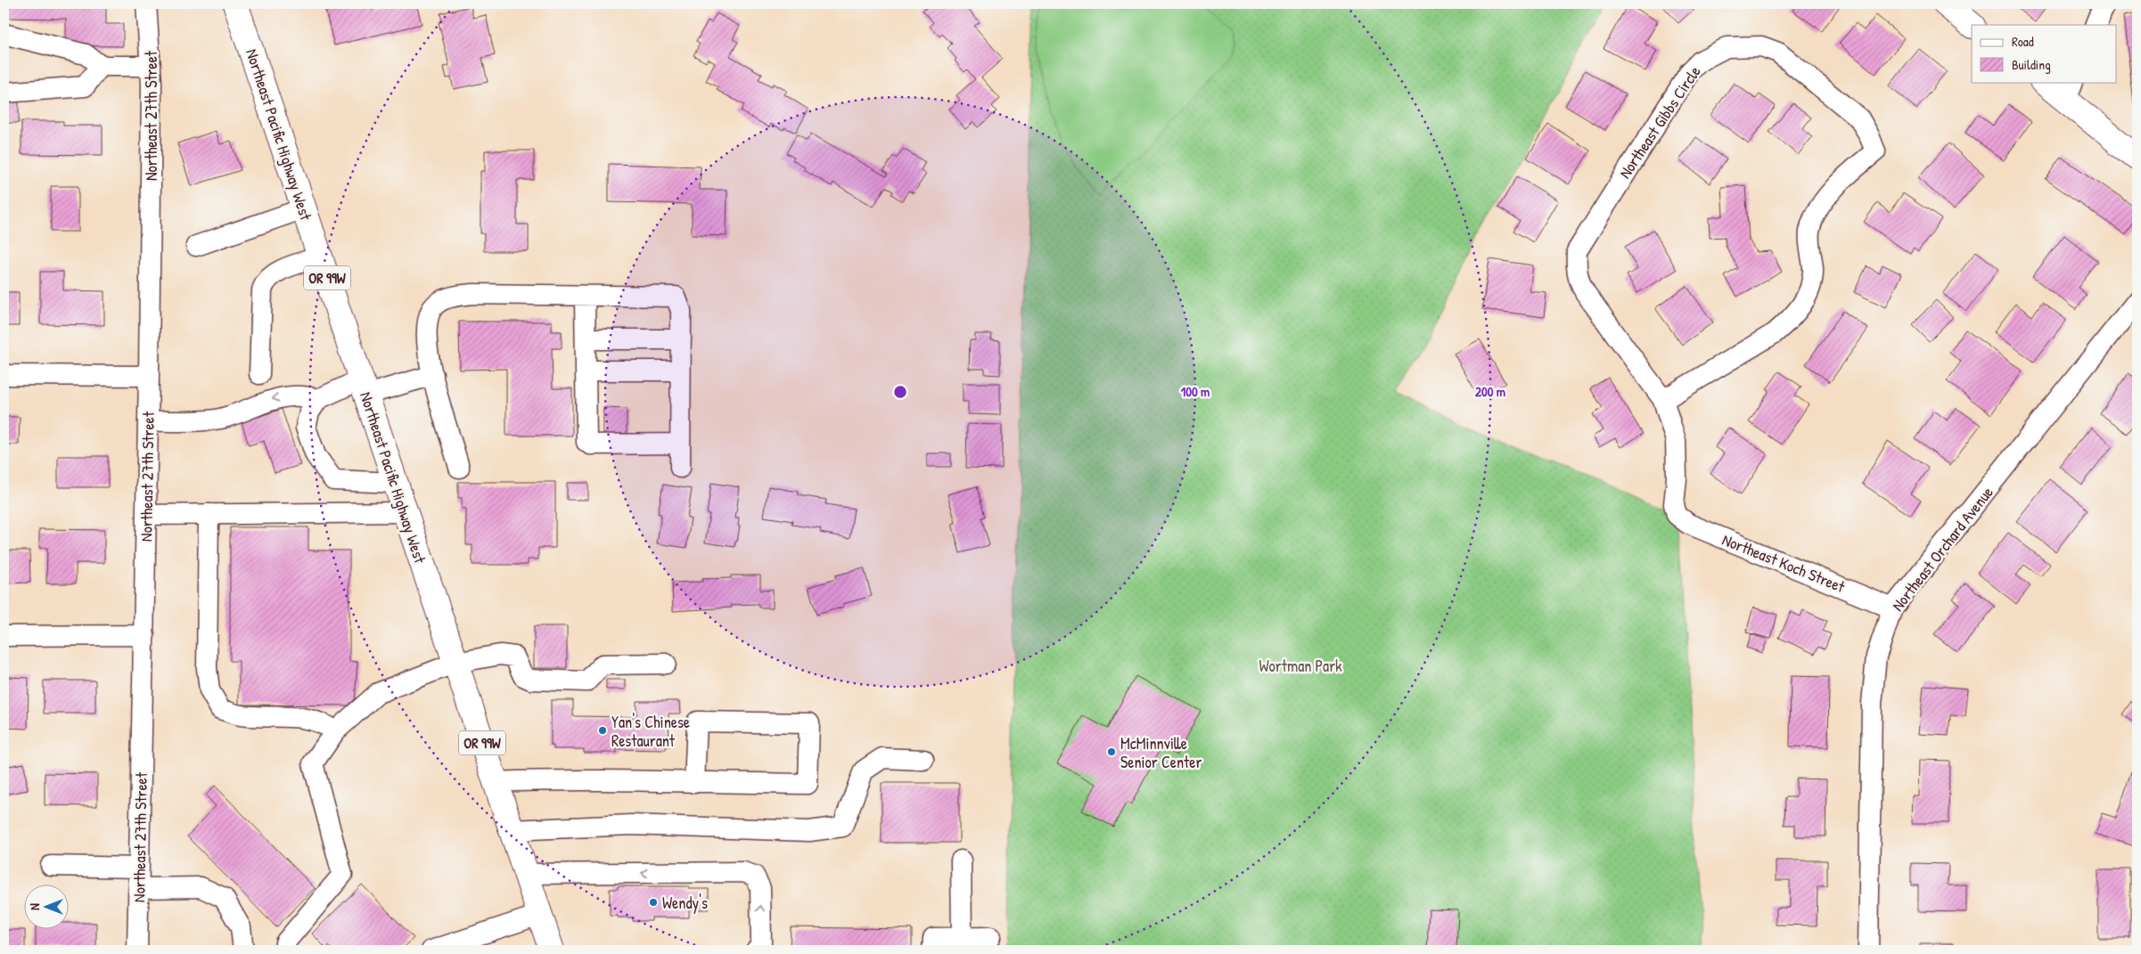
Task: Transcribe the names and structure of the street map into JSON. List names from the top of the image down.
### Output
{
  "streets": {
    "main road": ["Northeast Pacific Highway West", "OR 99W"],
    "street": [
      "Northeast 27th Street",
      "Northeast Gibbs Circle",
      "Northeast Orchard Avenue",
      "Northeast Koch Street"
    ]
  },
  "crossings": [
    ["Northeast Gibbs Circle", "Northeast Koch Street"],
    ["Northeast Orchard Avenue", "Northeast Koch Street"]
  ],
  "parks": ["Wortman Park"],
  "places": ["Yan's Chinese Restaurant", "McMinnville Senior Center", "Wendy's"],
  "legend": ["Road", "Building"],
  "north": "left",
  "rings": ["100 m", "200 m"]
}
